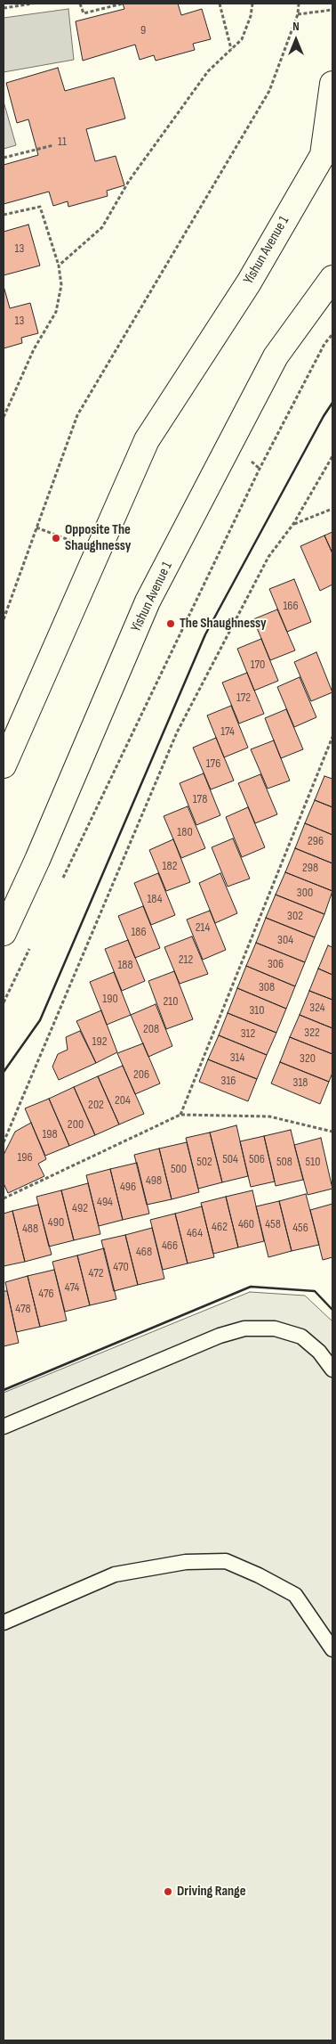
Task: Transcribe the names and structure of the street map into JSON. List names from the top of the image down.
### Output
{
  "streets": {
    "main road": ["Yishun Avenue 1"]
  },
  "places": ["Opposite The Shaughnessy", "The Shaughnessy", "Driving Range"],
  "house_numbers": [
    "9",
    "11",
    "13",
    "13",
    "166",
    "170",
    "172",
    "174",
    "176",
    "178",
    "180",
    "296",
    "182",
    "298",
    "300",
    "184",
    "302",
    "214",
    "186",
    "304",
    "212",
    "306",
    "188",
    "308",
    "190",
    "210",
    "324",
    "310",
    "208",
    "322",
    "312",
    "192",
    "314",
    "320",
    "206",
    "316",
    "318",
    "204",
    "202",
    "200",
    "198",
    "196",
    "504",
    "506",
    "502",
    "508",
    "510",
    "500",
    "498",
    "496",
    "494",
    "492",
    "490",
    "460",
    "458",
    "462",
    "456",
    "488",
    "464",
    "466",
    "468",
    "470",
    "472",
    "474",
    "476",
    "478"
  ],
  "north": "top"
}
